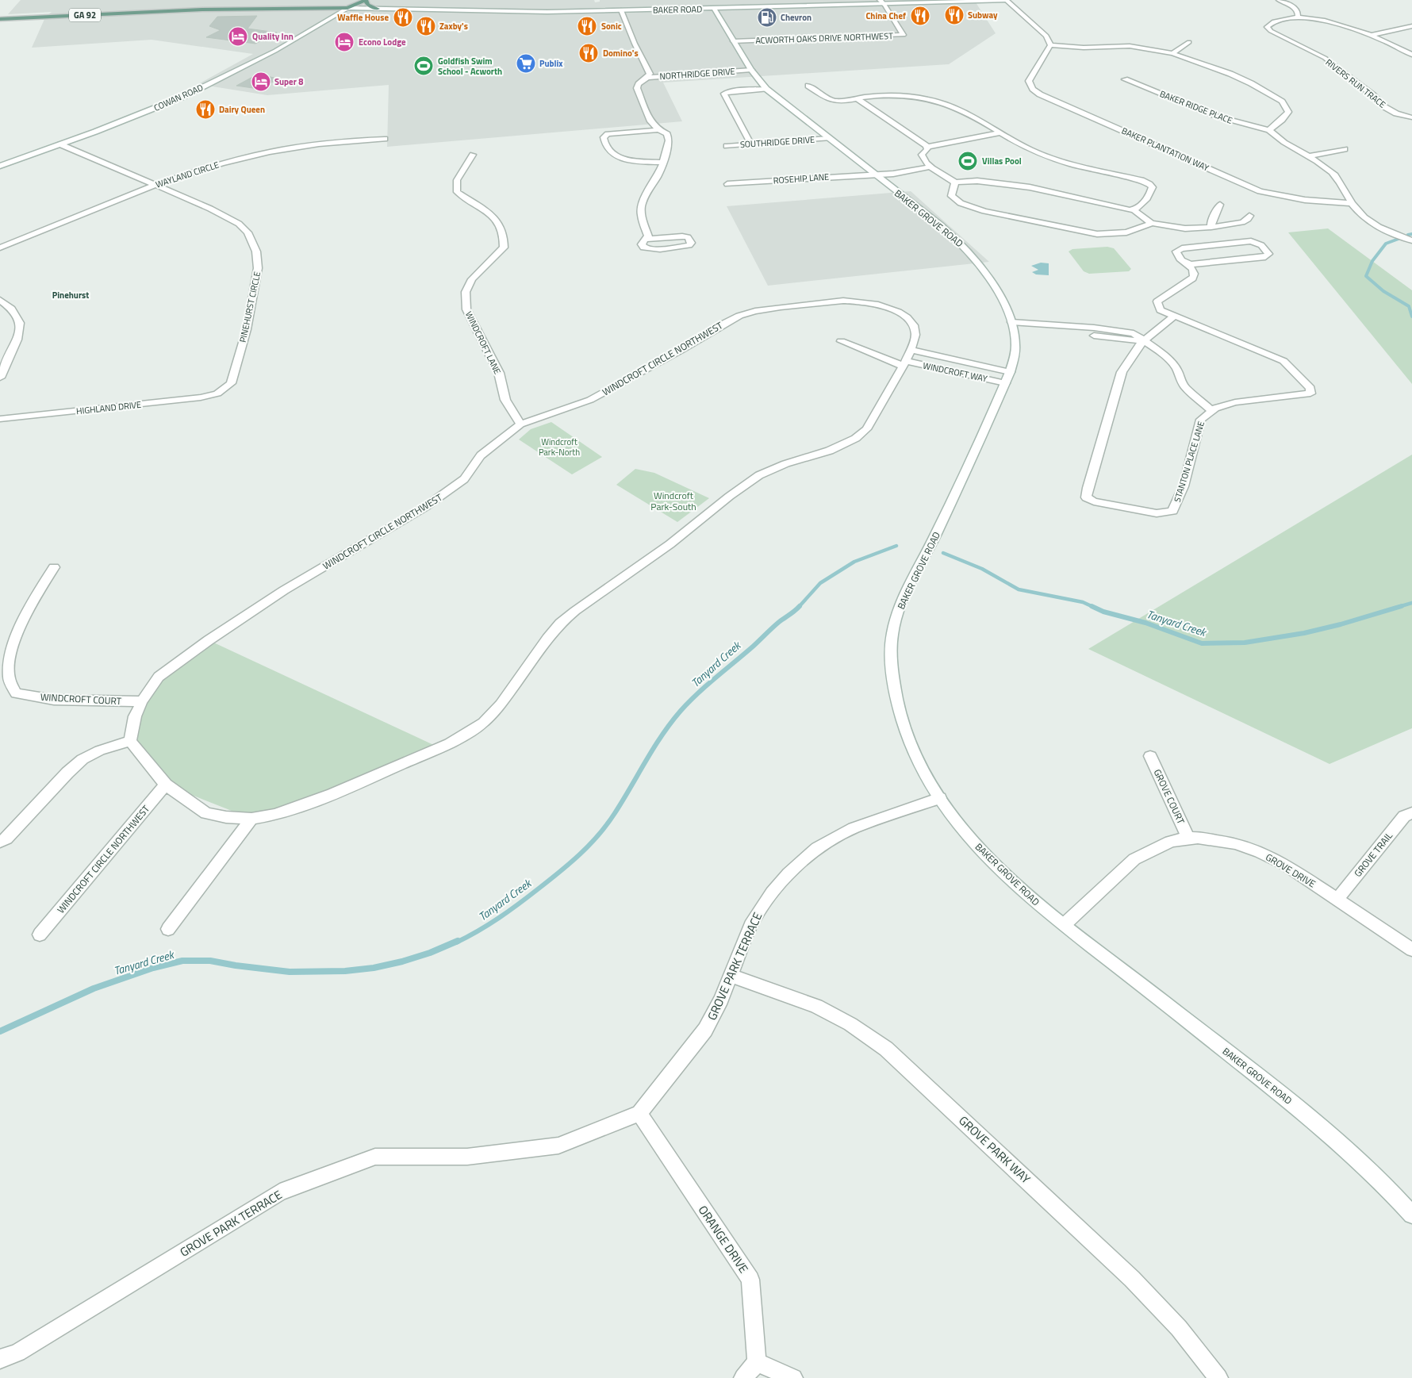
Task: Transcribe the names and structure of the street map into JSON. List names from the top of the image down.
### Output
{
  "streets": {
    "main road": ["GA 92"],
    "street": [
      "BAKER ROAD",
      "ACWORTH OAKS DRIVE NORTHWEST",
      "NORTHRIDGE DRIVE",
      "RIVERS RUN TRACE",
      "COWAN ROAD",
      "BAKER RIDGE PLACE",
      "SOUTHRIDGE DRIVE",
      "BAKER PLANTATION WAY",
      "WAYLAND CIRCLE",
      "ROSEHIP LANE",
      "BAKER GROVE ROAD",
      "PINEHURST CIRCLE",
      "WINDCROFT LANE",
      "WINDCROFT CIRCLE NORTHWEST",
      "WINDCROFT WAY",
      "HIGHLAND DRIVE",
      "STANTON PLACE LANE",
      "WINDCROFT COURT",
      "GROVE COURT",
      "GROVE TRAIL",
      "GROVE DRIVE",
      "GROVE PARK TERRACE",
      "GROVE PARK WAY",
      "ORANGE DRIVE"
    ]
  },
  "crossings": [
    ["BAKER ROAD", "GA 92"],
    ["BAKER ROAD", "ACWORTH OAKS DRIVE NORTHWEST"],
    ["BAKER ROAD", "NORTHRIDGE DRIVE"],
    ["BAKER ROAD", "COWAN ROAD"],
    ["BAKER ROAD", "BAKER GROVE ROAD"],
    ["GA 92", "COWAN ROAD"],
    ["ACWORTH OAKS DRIVE NORTHWEST", "BAKER GROVE ROAD"],
    ["NORTHRIDGE DRIVE", "BAKER GROVE ROAD"],
    ["COWAN ROAD", "PINEHURST CIRCLE"],
    ["SOUTHRIDGE DRIVE", "BAKER GROVE ROAD"],
    ["WAYLAND CIRCLE", "PINEHURST CIRCLE"],
    ["ROSEHIP LANE", "BAKER GROVE ROAD"],
    ["BAKER GROVE ROAD", "WINDCROFT WAY"],
    ["BAKER GROVE ROAD", "GROVE DRIVE"],
    ["BAKER GROVE ROAD", "GROVE PARK TERRACE"],
    ["PINEHURST CIRCLE", "HIGHLAND DRIVE"],
    ["WINDCROFT LANE", "WINDCROFT CIRCLE NORTHWEST"],
    ["WINDCROFT CIRCLE NORTHWEST", "WINDCROFT WAY"],
    ["WINDCROFT CIRCLE NORTHWEST", "WINDCROFT COURT"],
    ["GROVE COURT", "GROVE DRIVE"],
    ["GROVE TRAIL", "GROVE DRIVE"],
    ["GROVE PARK TERRACE", "GROVE PARK WAY"],
    ["GROVE PARK TERRACE", "ORANGE DRIVE"]
  ],
  "districts": ["Pinehurst"],
  "water": ["Tanyard Creek"],
  "parks": ["Windcroft Park-North", "Windcroft Park-South"],
  "places": {
    "restaurant": [
      "Subway",
      "China Chef",
      "Waffle House",
      "Zaxby's",
      "Sonic",
      "Domino's",
      "Dairy Queen"
    ],
    "fuel station": ["Chevron"],
    "hotel": ["Quality Inn", "Econo Lodge", "Super 8"],
    "supermarket": ["Publix"],
    "sports": ["Goldfish Swim School - Acworth", "Villas Pool"]
  }
}
